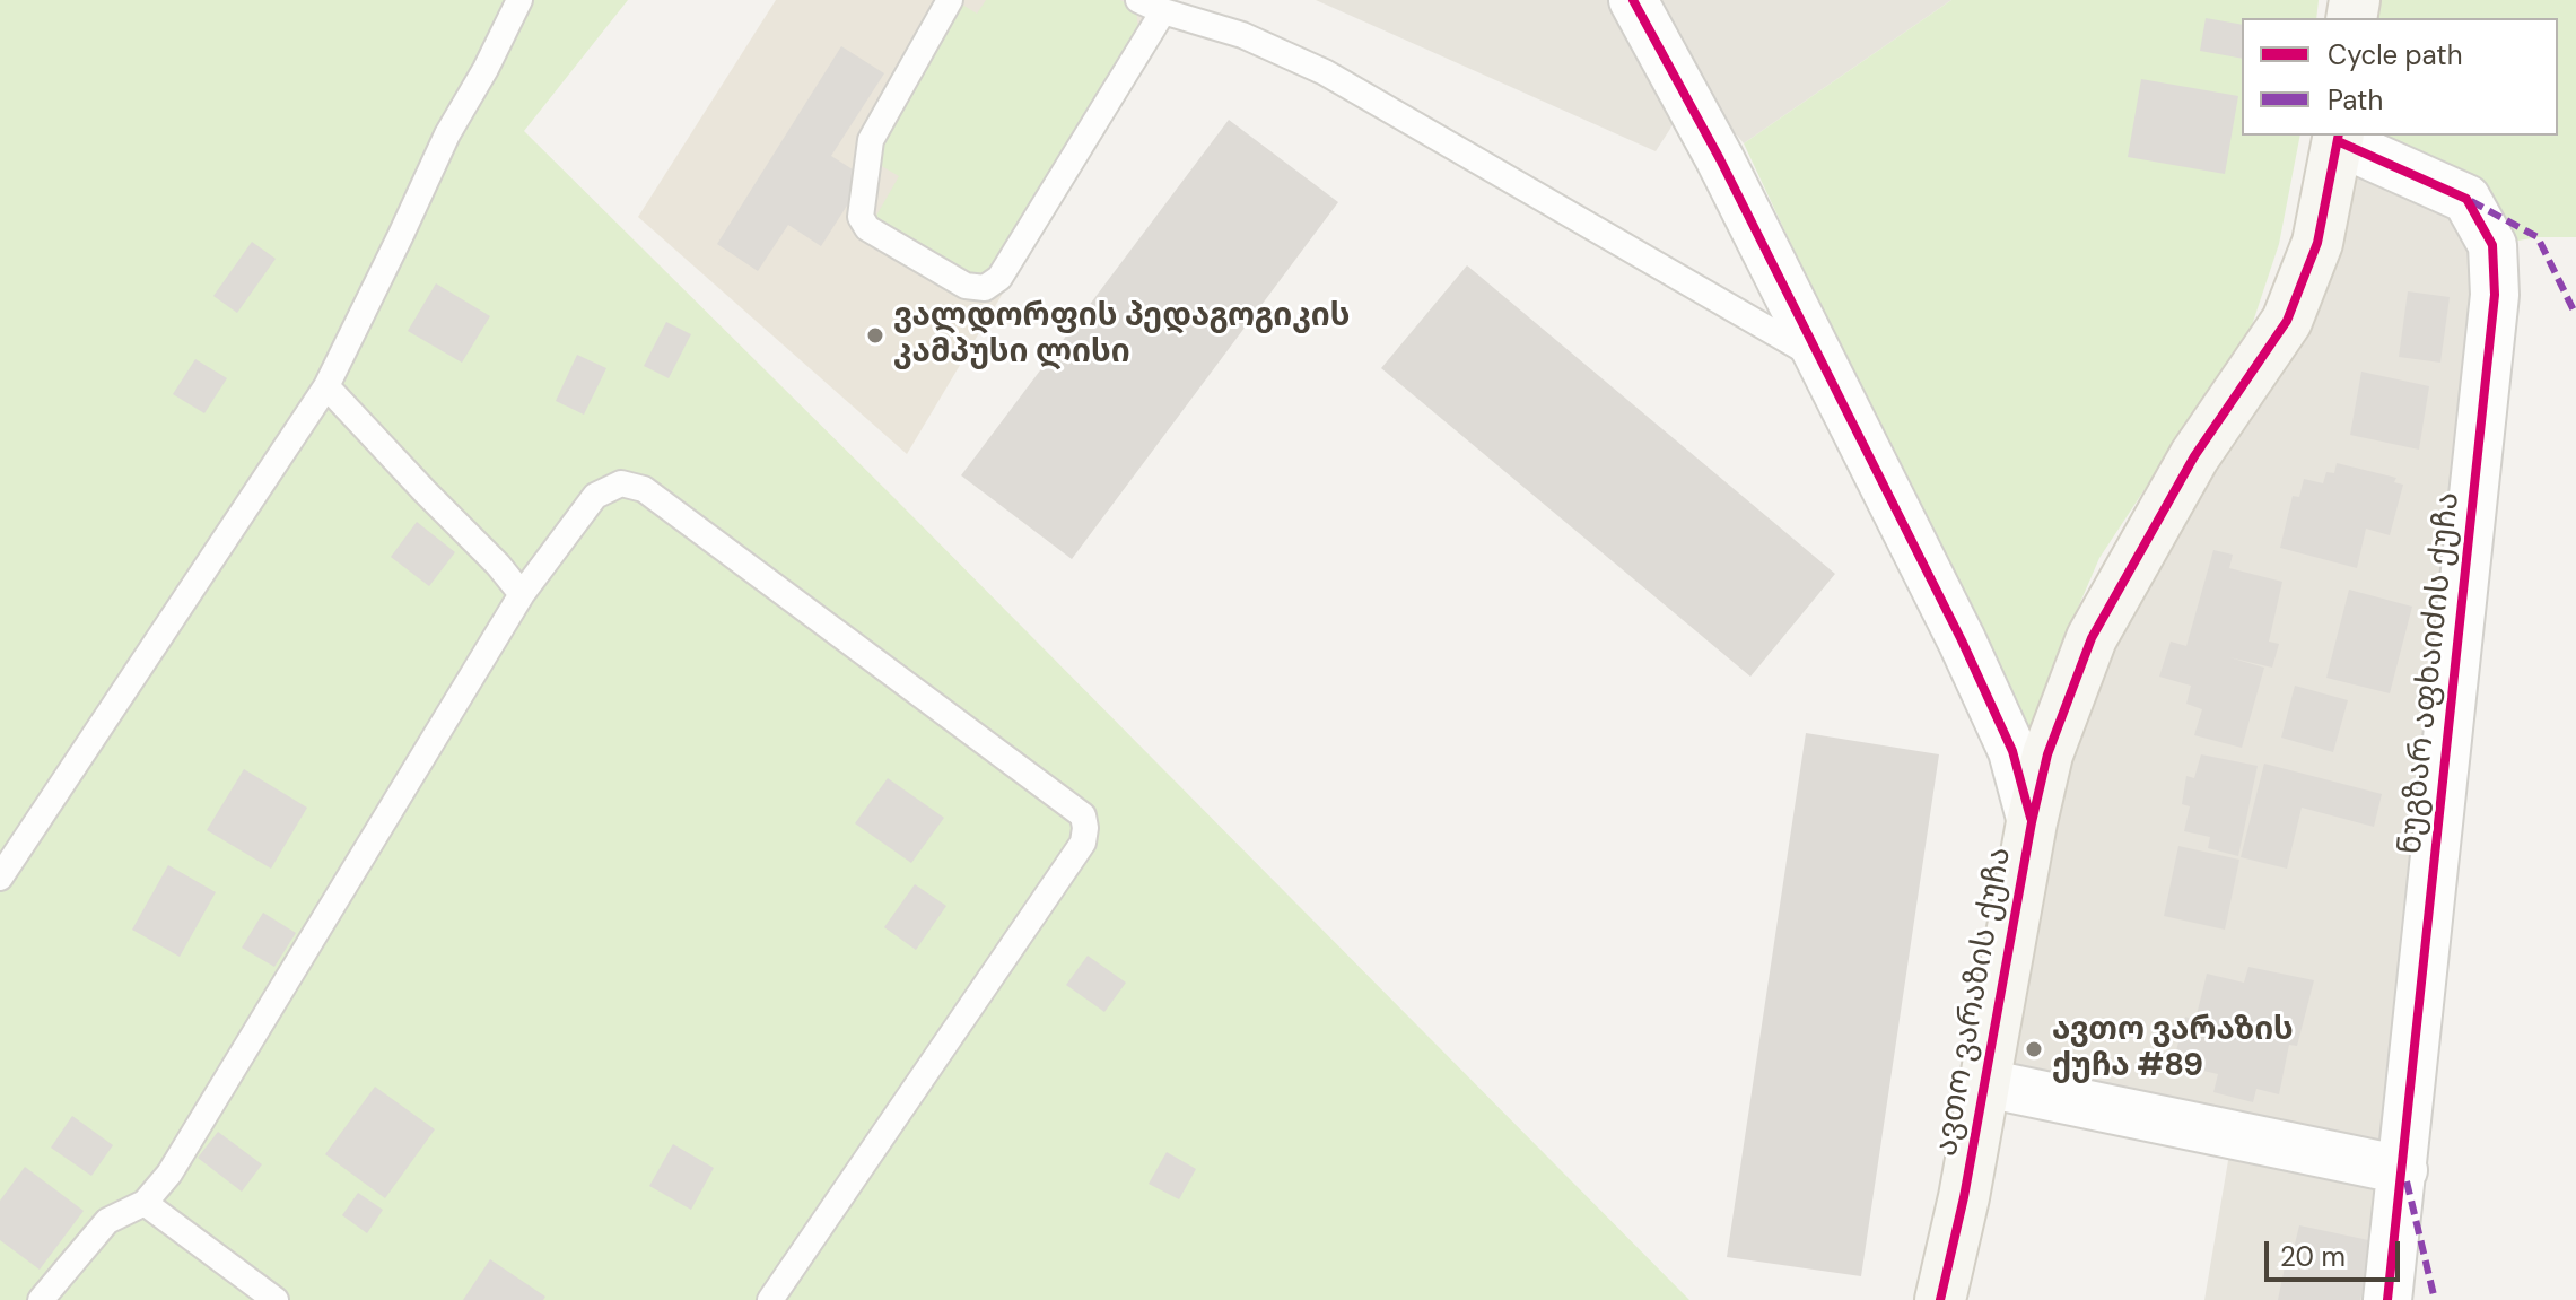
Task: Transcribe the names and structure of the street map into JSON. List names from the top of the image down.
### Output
{
  "streets": {
    "street": ["ნუგზარ აფხაიძის ქუჩა", "ავთო ვარაზის ქუჩა"]
  },
  "crossings": [
    ["ნუგზარ აფხაიძის ქუჩა", "ავთო ვარაზის ქუჩა"]
  ],
  "places": ["ვალდორფის პედაგოგიკის კამპუსი ლისი", "ავთო ვარაზის ქუჩა #89"],
  "legend": ["Cycle path", "Path"],
  "scale_bar": "20 m"
}
